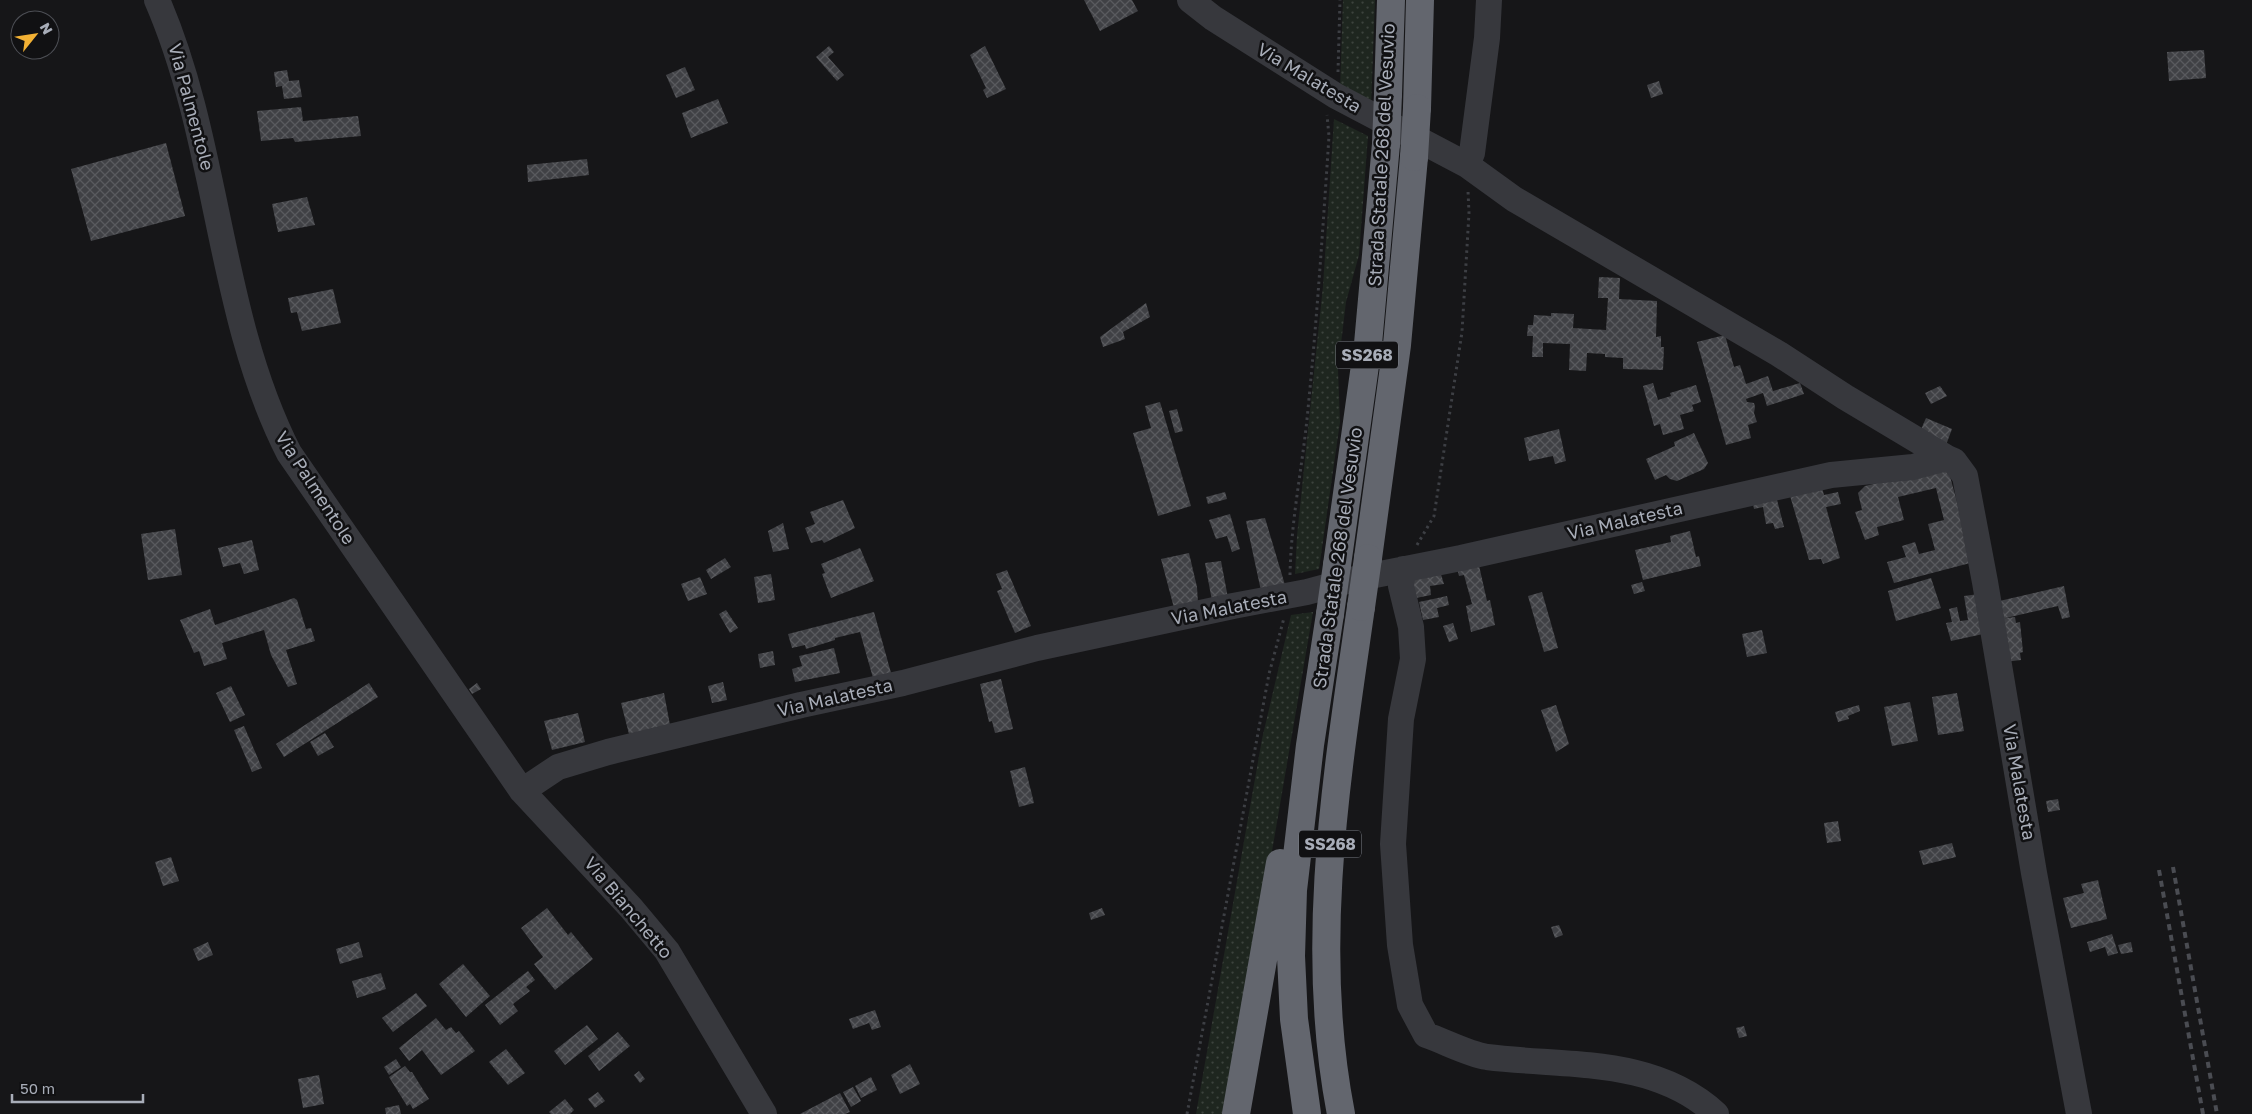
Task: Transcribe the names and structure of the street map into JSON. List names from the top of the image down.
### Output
{
  "streets": {
    "highway": ["Strada Statale 268 del Vesuvio", "SS268"],
    "street": ["Via Malatesta", "Via Palmentole", "Via Bianchetto"]
  },
  "crossings": [
    ["Via Malatesta", "Via Palmentole"],
    ["Via Malatesta", "Via Bianchetto"],
    ["Via Palmentole", "Via Bianchetto"]
  ],
  "scale_bar": "50 m",
  "north": "top right"
}
